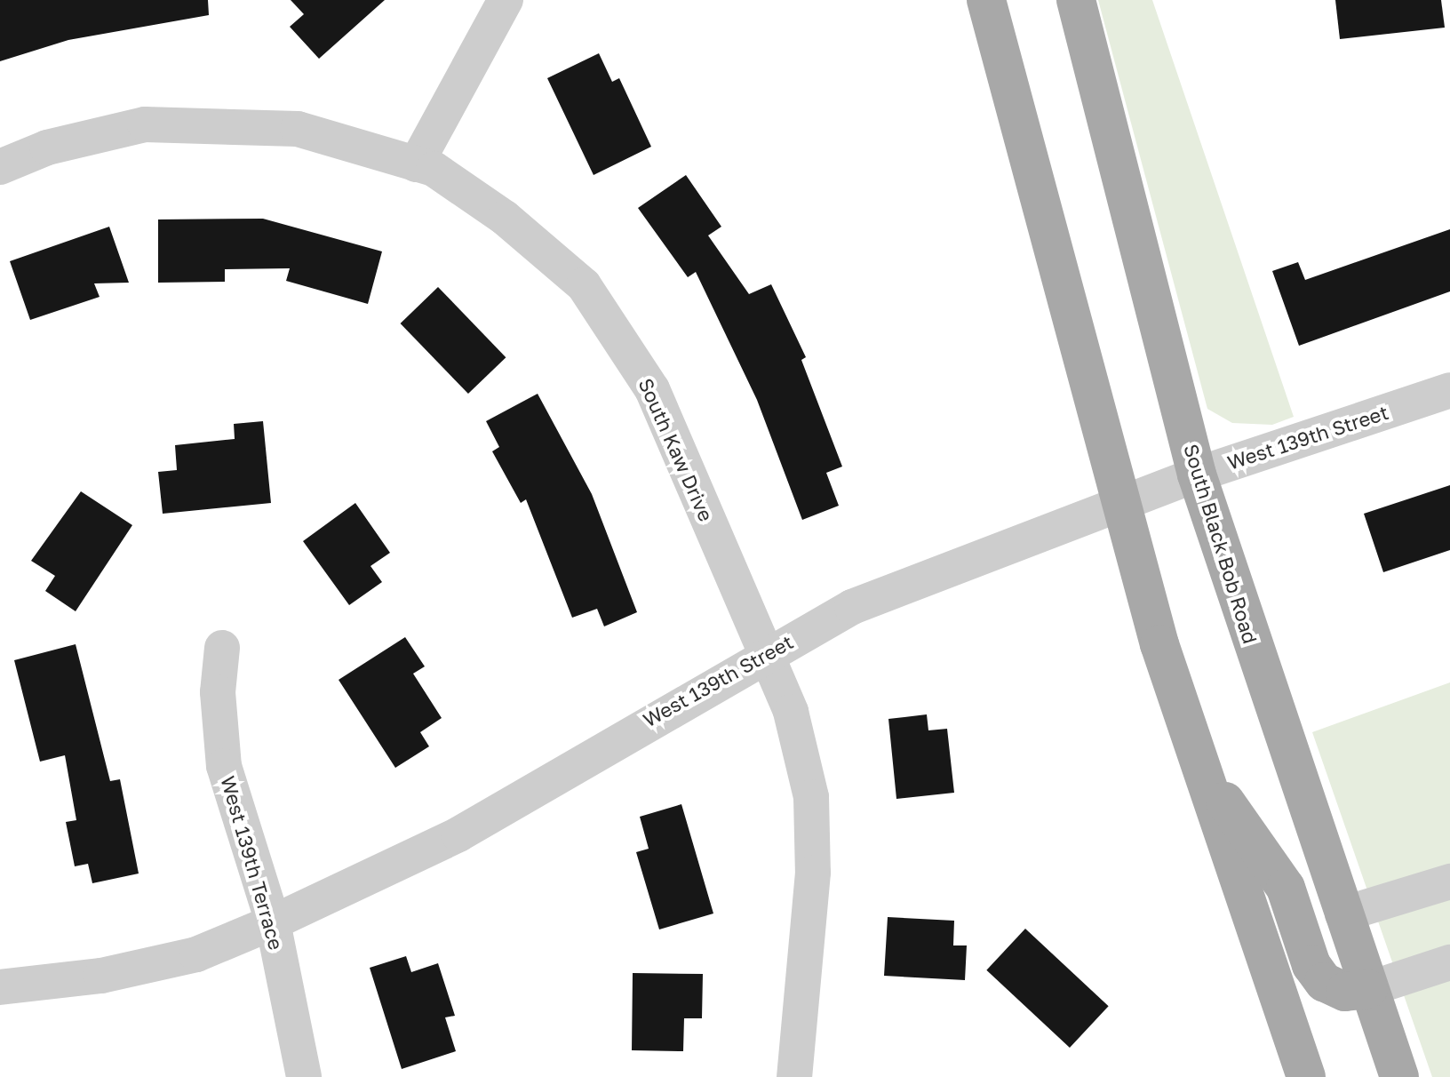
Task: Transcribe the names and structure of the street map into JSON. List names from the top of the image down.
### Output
{
  "streets": {
    "main road": ["South Black Bob Road"],
    "street": ["West 139th Street", "South Kaw Drive", "West 139th Terrace"]
  },
  "crossings": [
    ["West 139th Street", "South Kaw Drive"],
    ["West 139th Street", "South Black Bob Road"],
    ["West 139th Street", "West 139th Terrace"]
  ]
}
